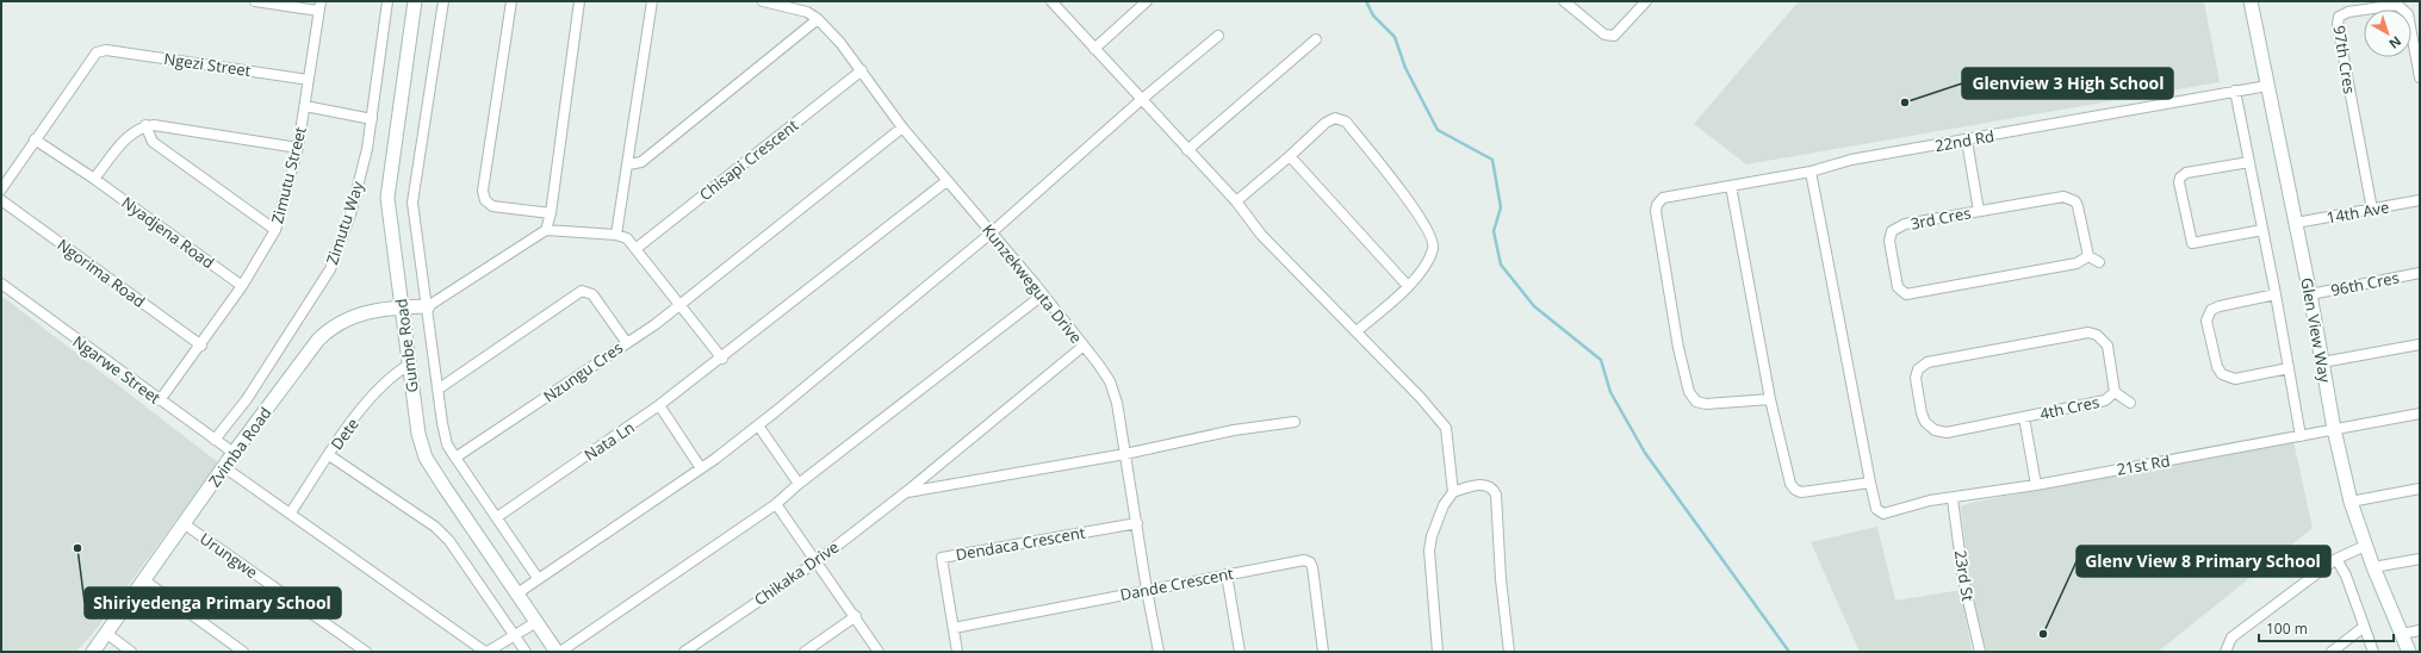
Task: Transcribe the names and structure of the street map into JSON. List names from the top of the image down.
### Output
{
  "streets": {
    "street": [
      "97th Cres",
      "Ngezi Street",
      "22nd Rd",
      "Chisapi Crescent",
      "Zimutu Street",
      "14th Ave",
      "3rd Cres",
      "Zimutu Way",
      "Nyadjena Road",
      "Ngorima Road",
      "Kunzekweguta Drive",
      "96th Cres",
      "Glen View Way",
      "Gumbe Road",
      "Ngarwe Street",
      "Nzungu Cres",
      "4th Cres",
      "Dete",
      "Nata Ln",
      "Zvimba Road",
      "21st Rd",
      "Dendaca Crescent",
      "Urungwe",
      "Chikaka Drive",
      "23rd St",
      "Dande Crescent"
    ]
  },
  "crossings": [
    ["97th Cres", "14th Ave"],
    ["Ngezi Street", "Zimutu Street"],
    ["Ngezi Street", "Nyadjena Road"],
    ["22nd Rd", "Glen View Way"],
    ["22nd Rd", "21st Rd"],
    ["Chisapi Crescent", "Kunzekweguta Drive"],
    ["Zimutu Street", "Nyadjena Road"],
    ["Zimutu Street", "Ngorima Road"],
    ["Zimutu Street", "Ngarwe Street"],
    ["14th Ave", "Glen View Way"],
    ["Zimutu Way", "Ngarwe Street"],
    ["Kunzekweguta Drive", "Nata Ln"],
    ["Kunzekweguta Drive", "Dendaca Crescent"],
    ["Kunzekweguta Drive", "Chikaka Drive"],
    ["Kunzekweguta Drive", "Dande Crescent"],
    ["96th Cres", "Glen View Way"],
    ["Glen View Way", "21st Rd"],
    ["Gumbe Road", "Dete"],
    ["Gumbe Road", "Zvimba Road"],
    ["Ngarwe Street", "Zvimba Road"],
    ["Zvimba Road", "Urungwe"],
    ["21st Rd", "23rd St"],
    ["Dendaca Crescent", "Dande Crescent"]
  ],
  "places": ["Glenview 3 High School", "Shiriyedenga Primary School", "Glenv View 8 Primary School"],
  "scale_bar": "100 m",
  "north": "bottom right"
}
